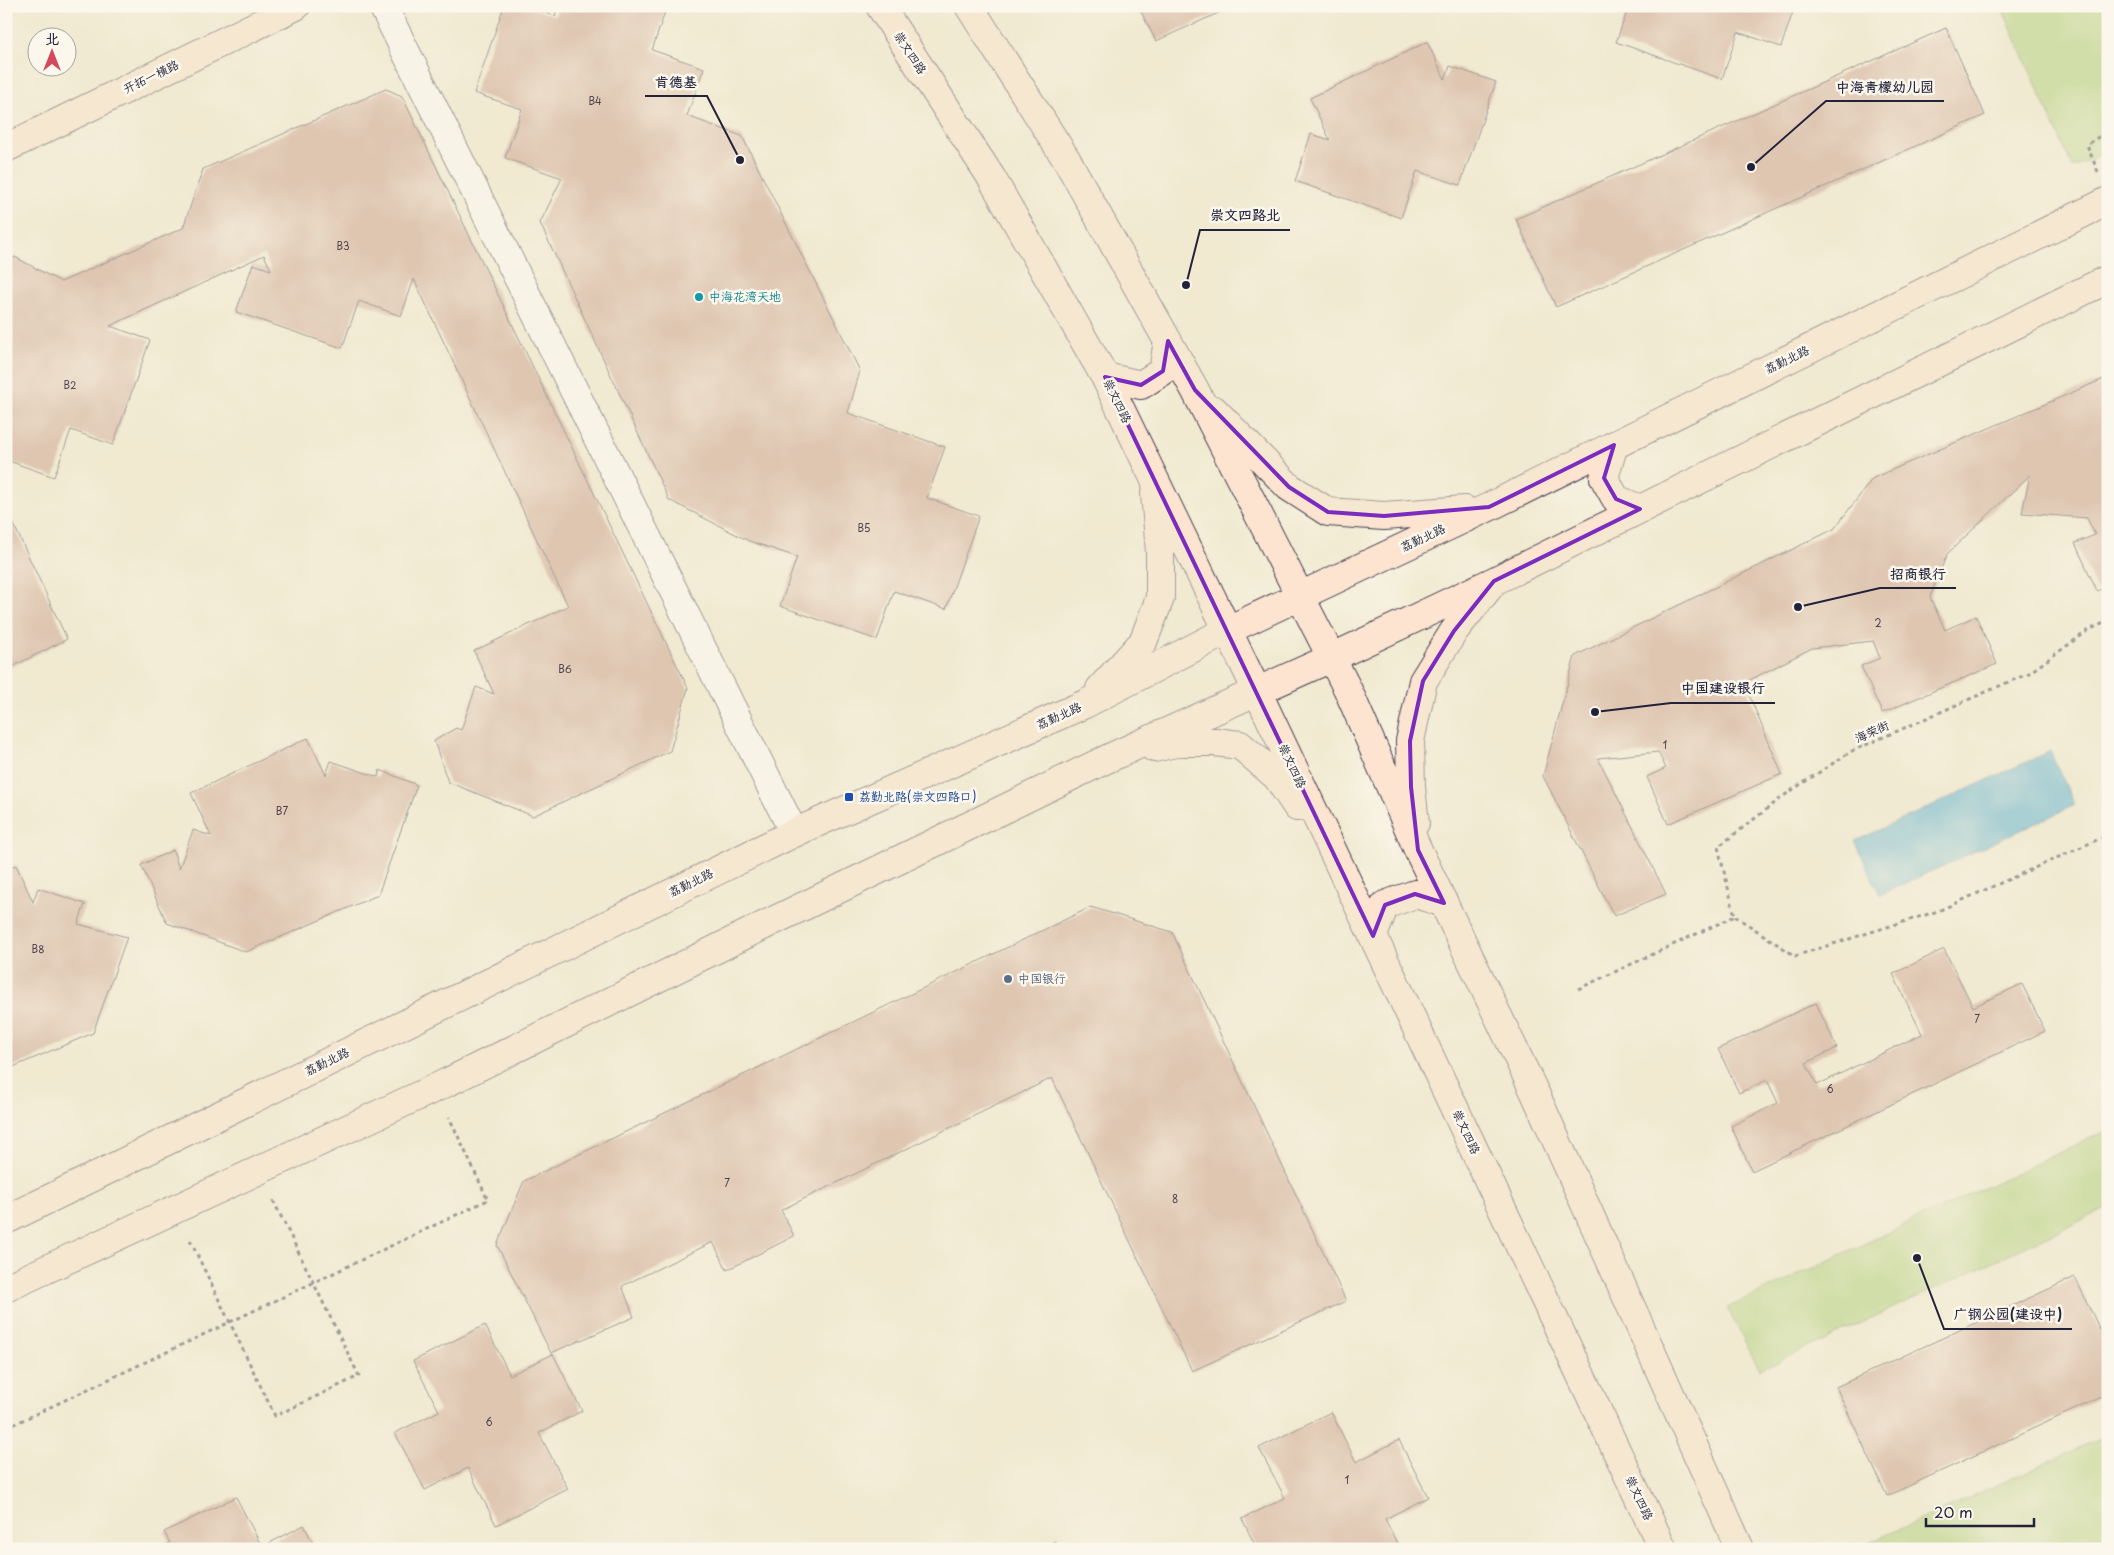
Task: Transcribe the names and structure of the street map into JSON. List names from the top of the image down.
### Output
{
  "streets": {
    "main road": ["崇文四路", "开拓一横路", "荔勤北路"],
    "path": ["海荣街"]
  },
  "crossings": [
    ["崇文四路", "荔勤北路"]
  ],
  "places": {
    "other": [
      "肯德基",
      "中海青檬幼儿园",
      "崇文四路北",
      "中海花湾天地",
      "招商银行",
      "中国建设银行",
      "中国银行",
      "广钢公园(建设中)"
    ],
    "transit": ["荔勤北路(崇文四路口)"]
  },
  "house_numbers": [
    "B4",
    "B3",
    "B2",
    "B5",
    "2",
    "B6",
    "1",
    "B7",
    "B8",
    "7",
    "6",
    "7",
    "8",
    "6",
    "1"
  ],
  "scale_bar": "20 m",
  "north": "top"
}
